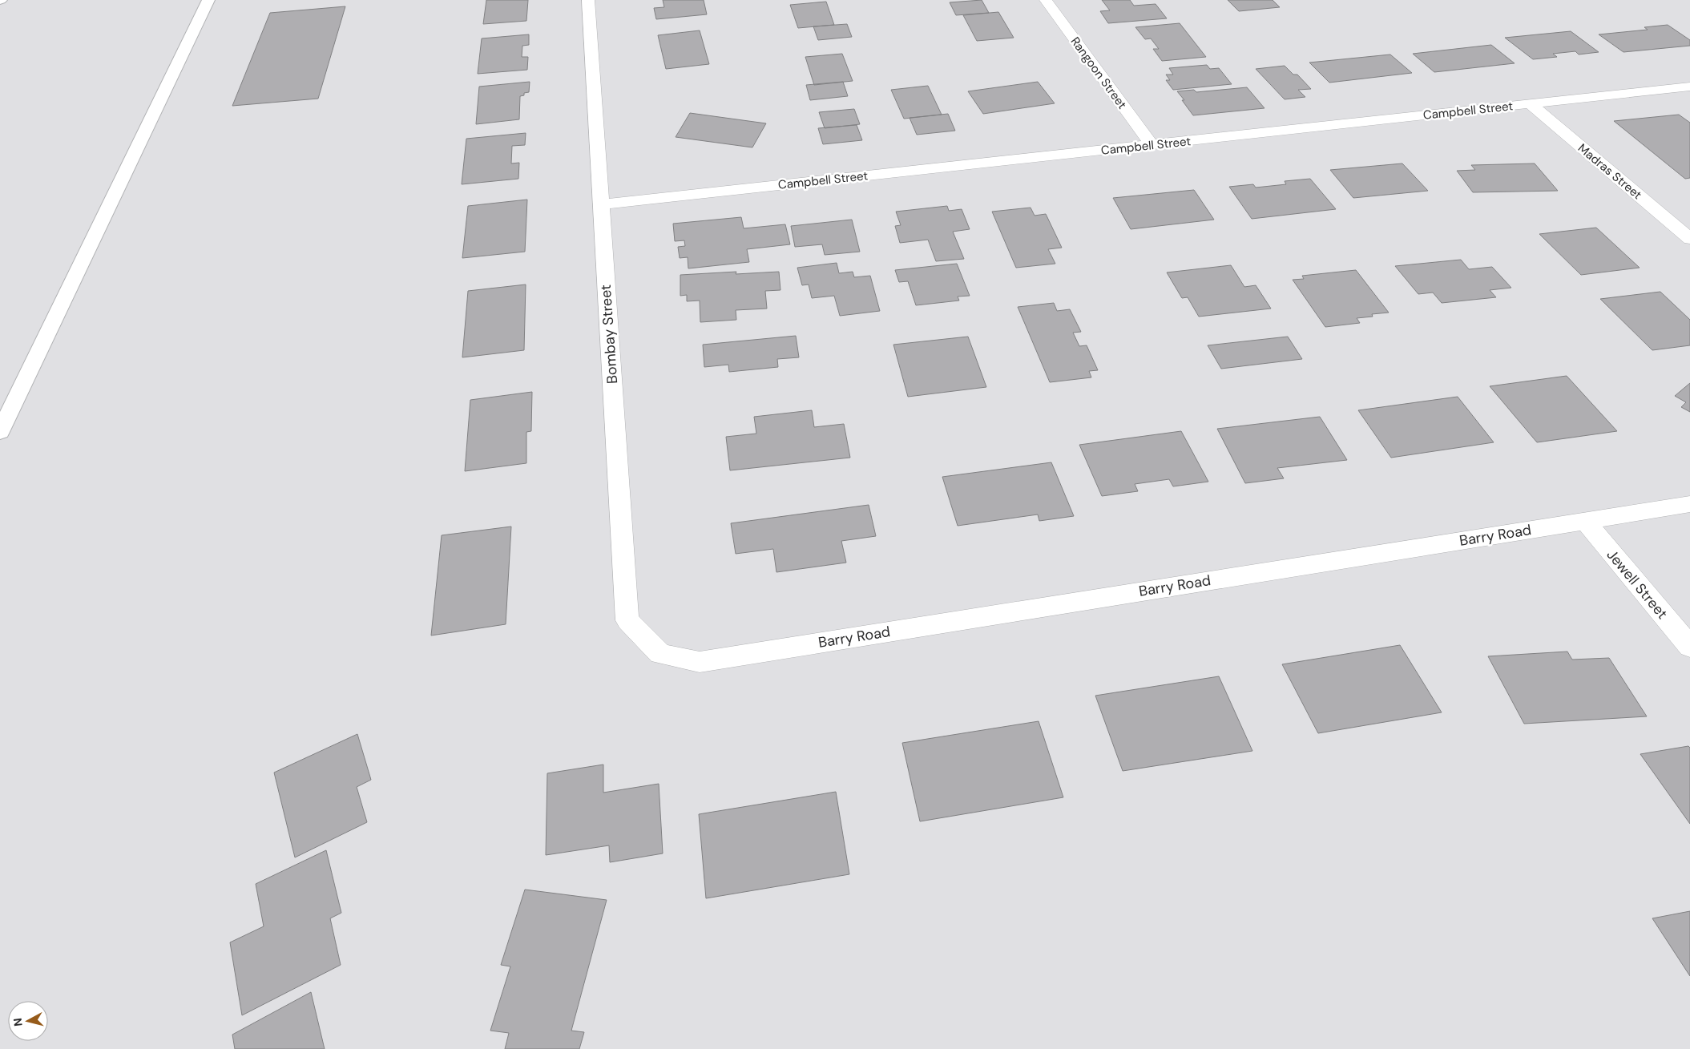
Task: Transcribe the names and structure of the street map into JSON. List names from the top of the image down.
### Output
{
  "streets": {
    "street": [
      "Rangoon Street",
      "Campbell Street",
      "Madras Street",
      "Bombay Street",
      "Barry Road",
      "Jewell Street"
    ]
  },
  "crossings": [
    ["Rangoon Street", "Campbell Street"],
    ["Campbell Street", "Madras Street"],
    ["Campbell Street", "Bombay Street"],
    ["Bombay Street", "Barry Road"],
    ["Barry Road", "Jewell Street"]
  ],
  "north": "left"
}
